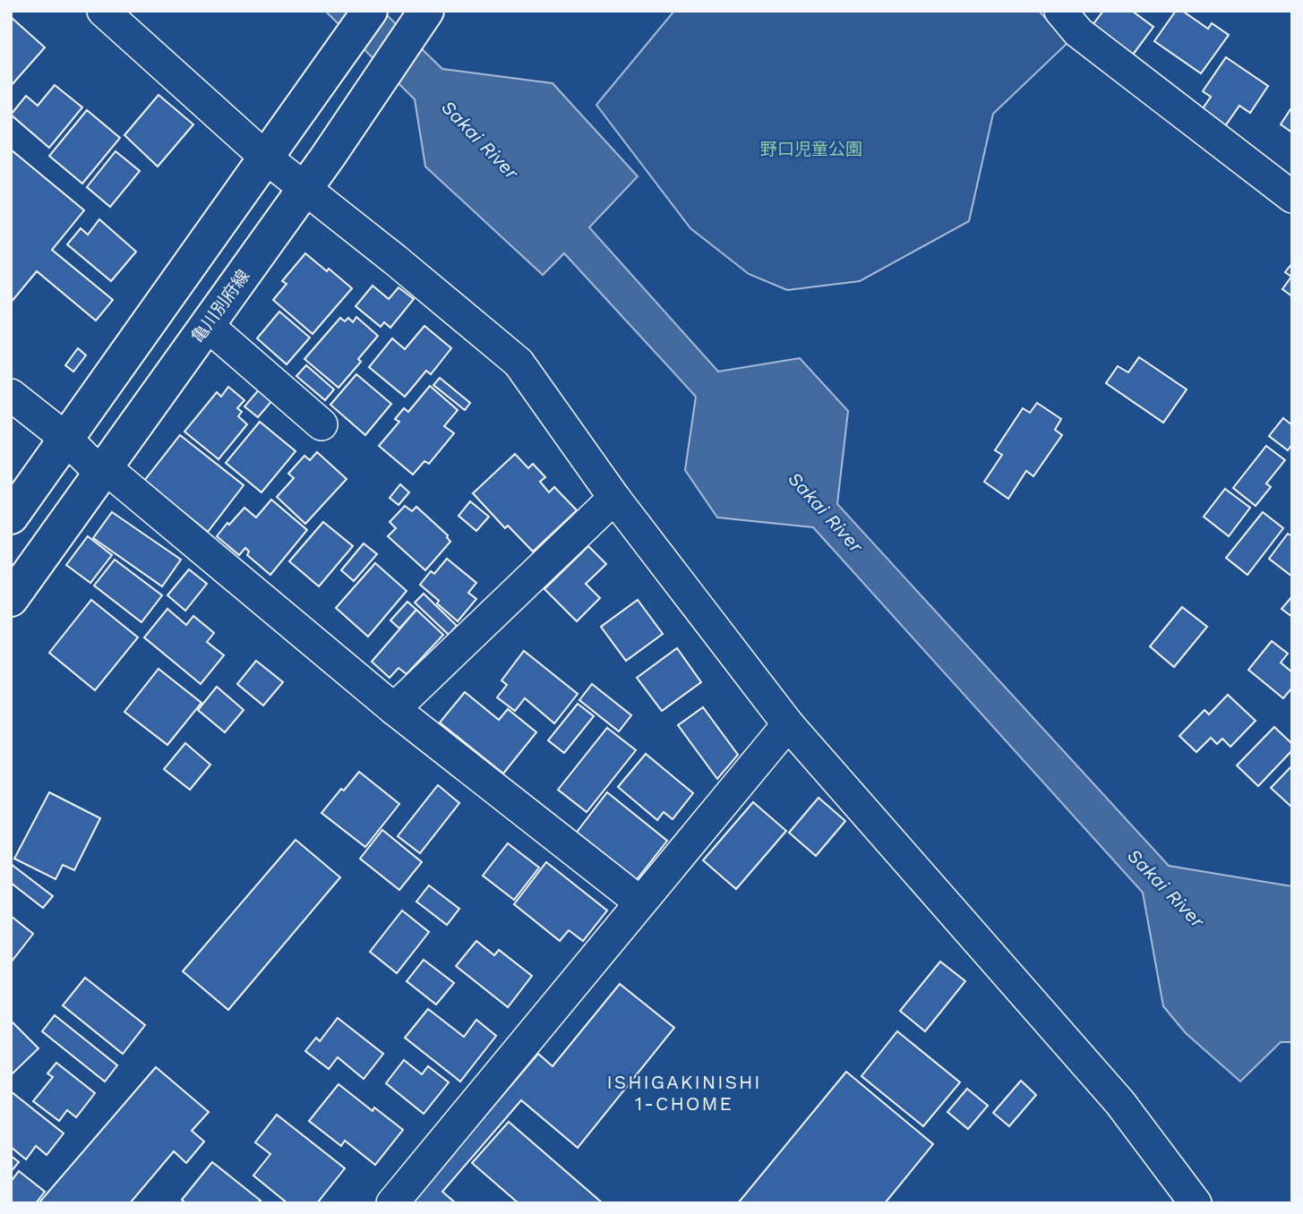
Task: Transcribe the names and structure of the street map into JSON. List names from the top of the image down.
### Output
{
  "streets": {
    "main road": ["亀川別府線"]
  },
  "districts": ["ISHIGAKINISHI 1-CHOME"],
  "water": ["Sakai River"],
  "parks": ["野口児童公園"]
}
